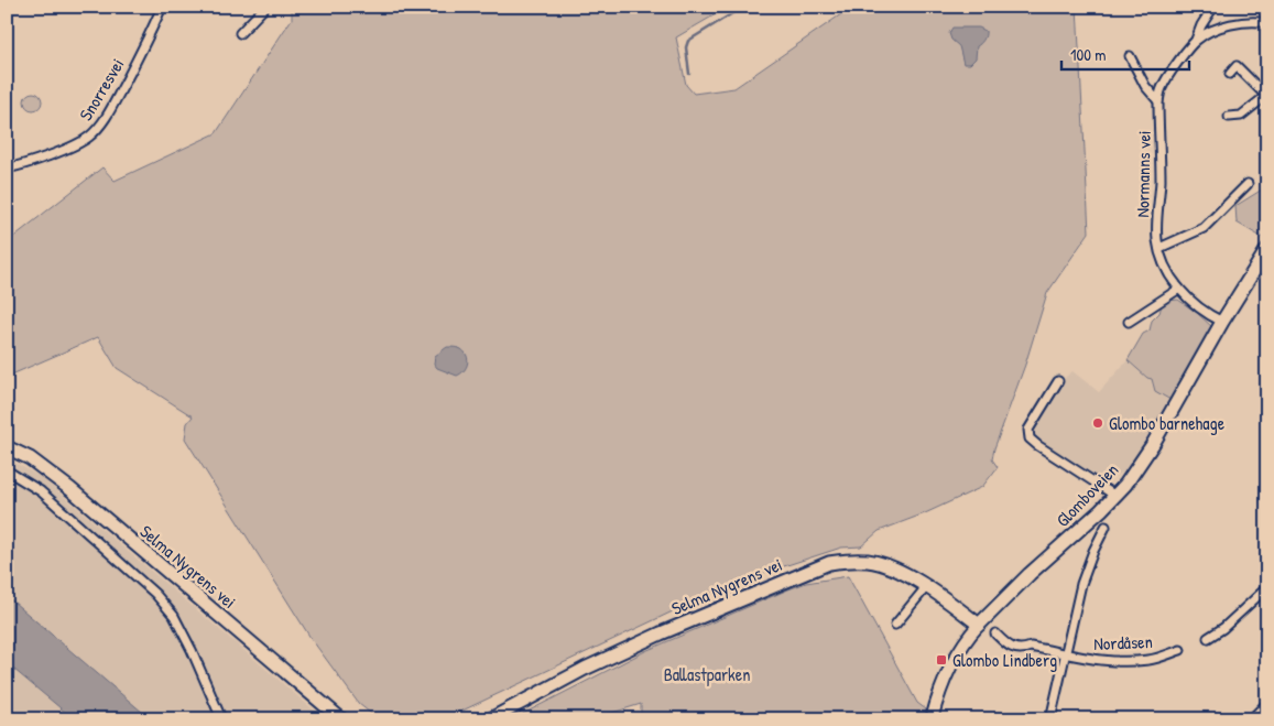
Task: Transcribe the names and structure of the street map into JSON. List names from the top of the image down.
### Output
{
  "streets": {
    "main road": ["Glomboveien", "Selma Nygrens vei"],
    "street": ["Snorresvei", "Normanns vei", "Nordåsen"]
  },
  "crossings": [
    ["Normanns vei", "Glomboveien"],
    ["Glomboveien", "Selma Nygrens vei"]
  ],
  "parks": ["Ballastparken"],
  "places": {
    "other": ["Glombo barnehage"],
    "transit": ["Glombo Lindberg"]
  },
  "scale_bar": "100 m"
}
